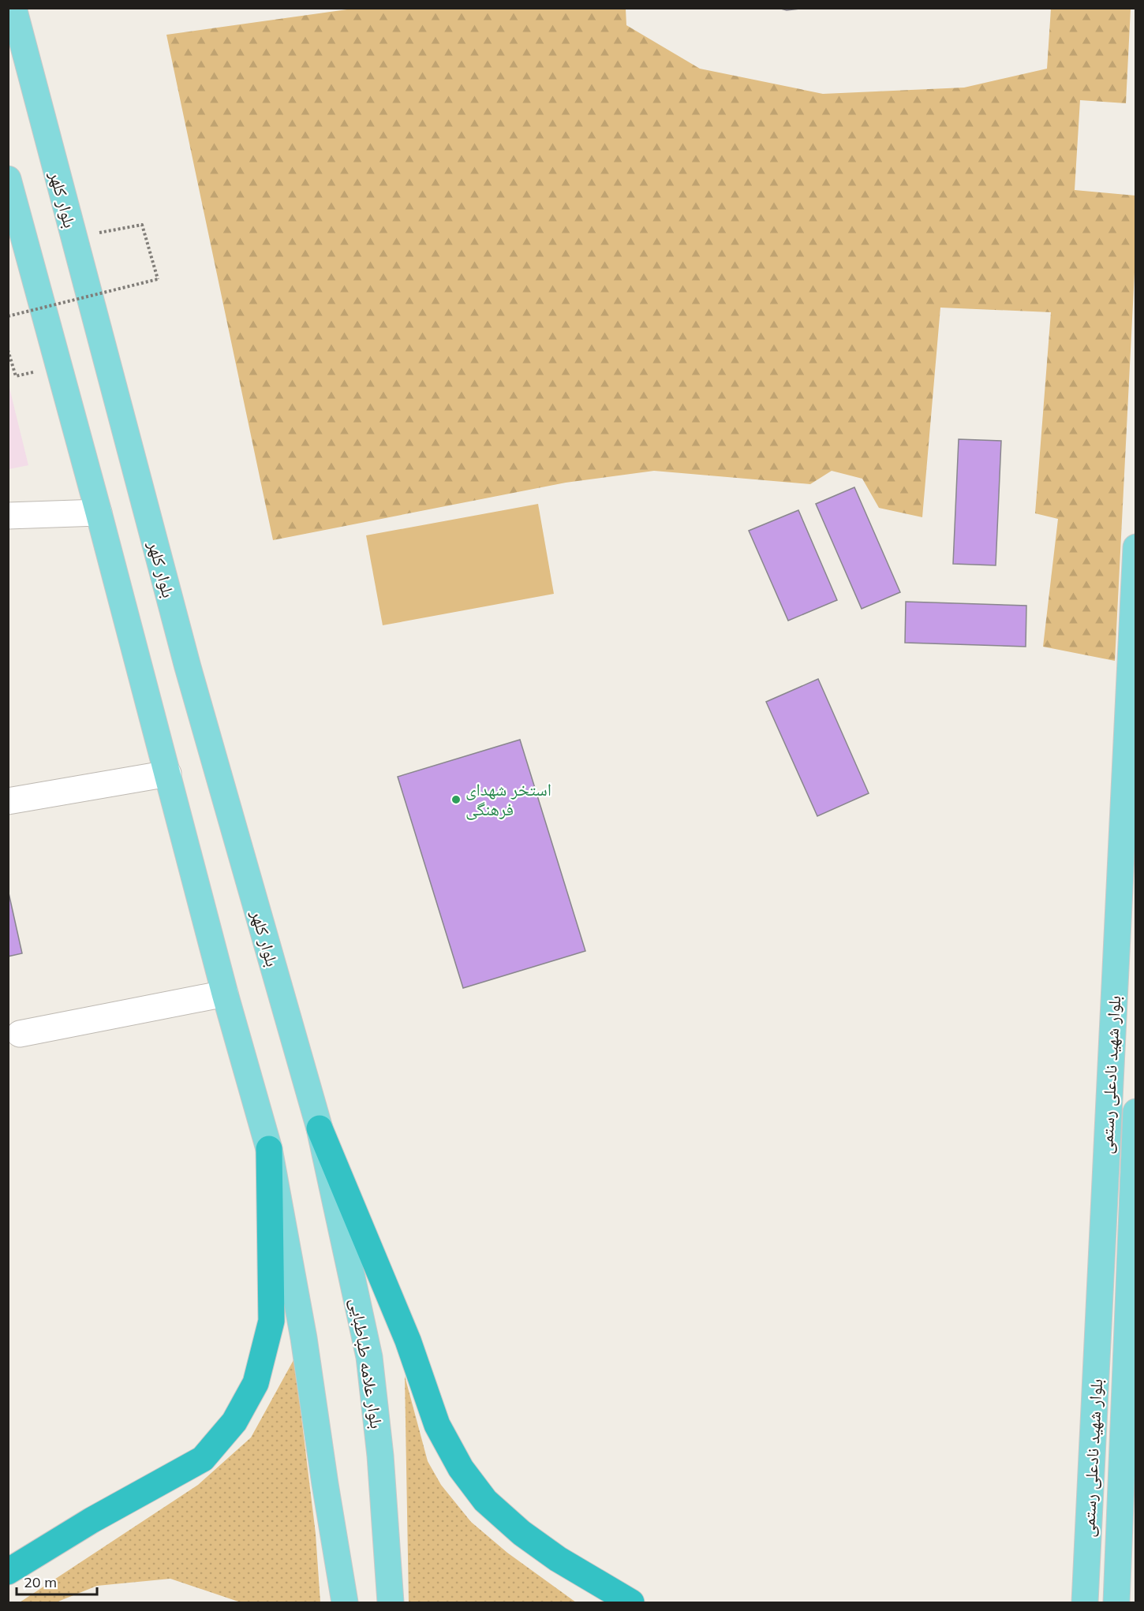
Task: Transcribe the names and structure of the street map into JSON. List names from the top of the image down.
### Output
{
  "streets": {
    "main road": ["بلوار کلهر", "بلوار شهید نادعلی رستمی", "بلوار علامه طباطبایی"]
  },
  "crossings": [
    ["بلوار کلهر", "بلوار علامه طباطبایی"]
  ],
  "places": ["استخر شهدای فرهنگی"],
  "scale_bar": "20 m"
}
